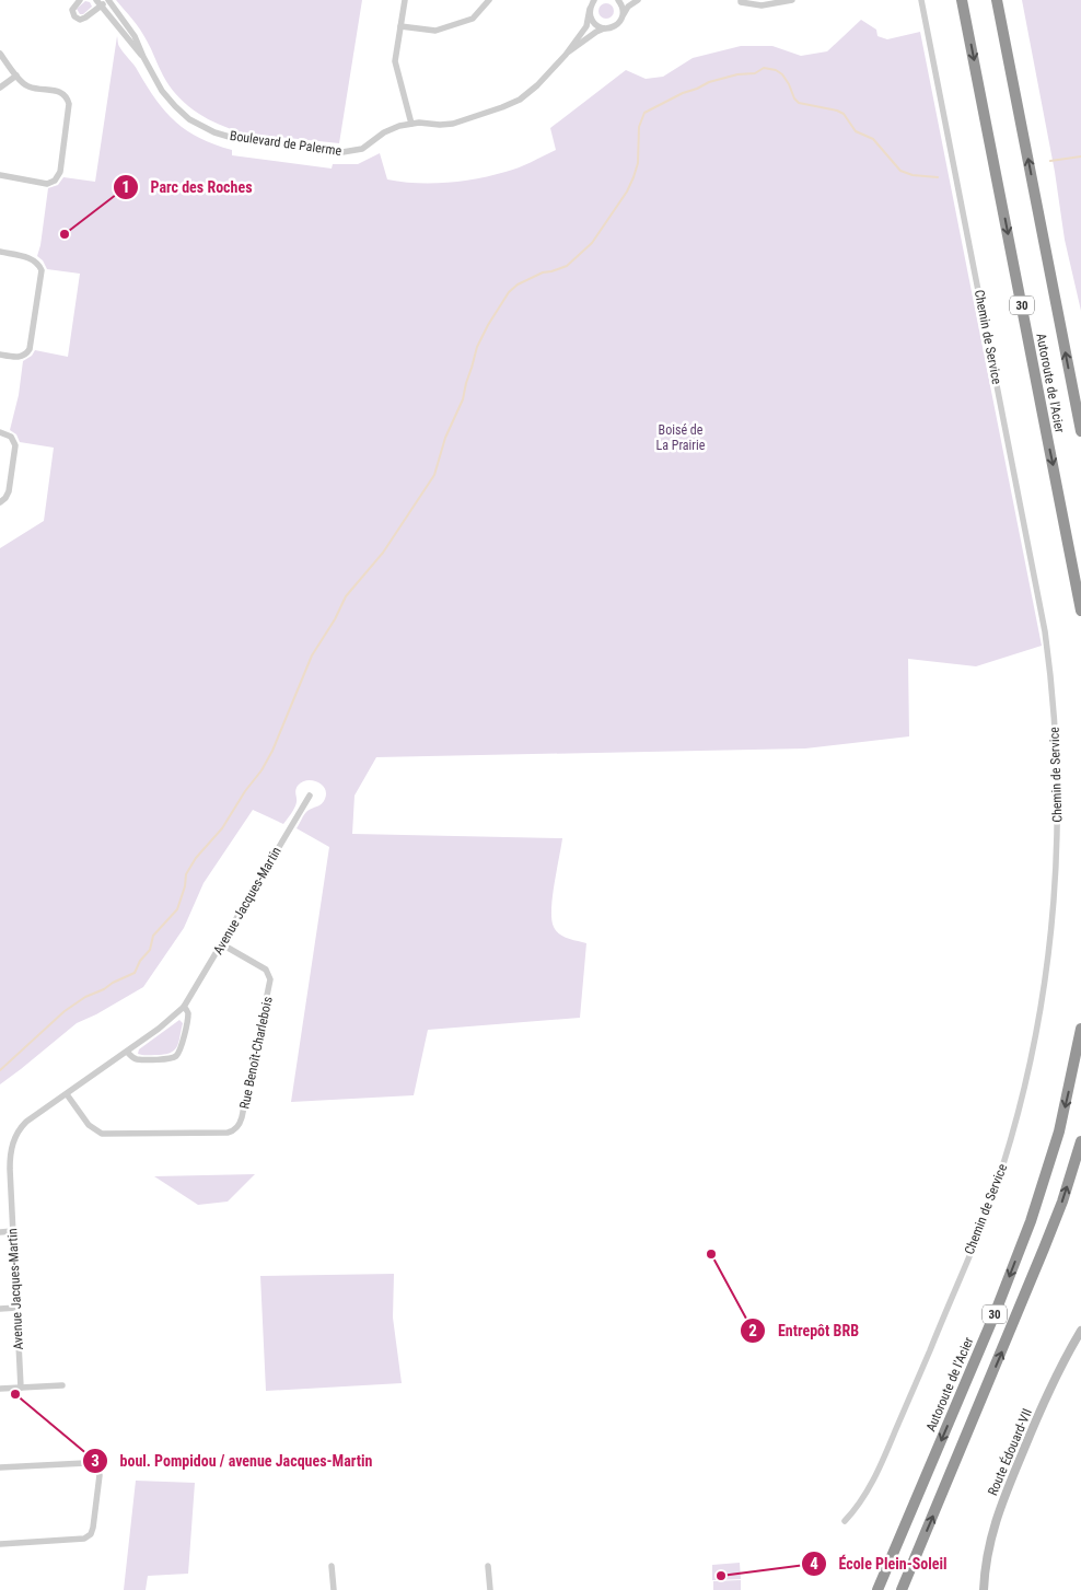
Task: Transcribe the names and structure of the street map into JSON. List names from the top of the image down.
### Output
{
  "streets": {
    "highway": ["30", "Autoroute de l'Acier"],
    "main road": ["Route Édouard-VII"],
    "street": [
      "Boulevard de Palerme",
      "Chemin de Service",
      "Avenue Jacques-Martin",
      "Rue Benoît-Charlebois"
    ]
  },
  "crossings": [
    ["Avenue Jacques-Martin", "Rue Benoît-Charlebois"]
  ],
  "parks": ["Boisé de La Prairie"],
  "places": [
    "Parc des Roches",
    "Entrepôt BRB",
    "boul. Pompidou / avenue Jacques-Martin",
    "École Plein-Soleil"
  ]
}
